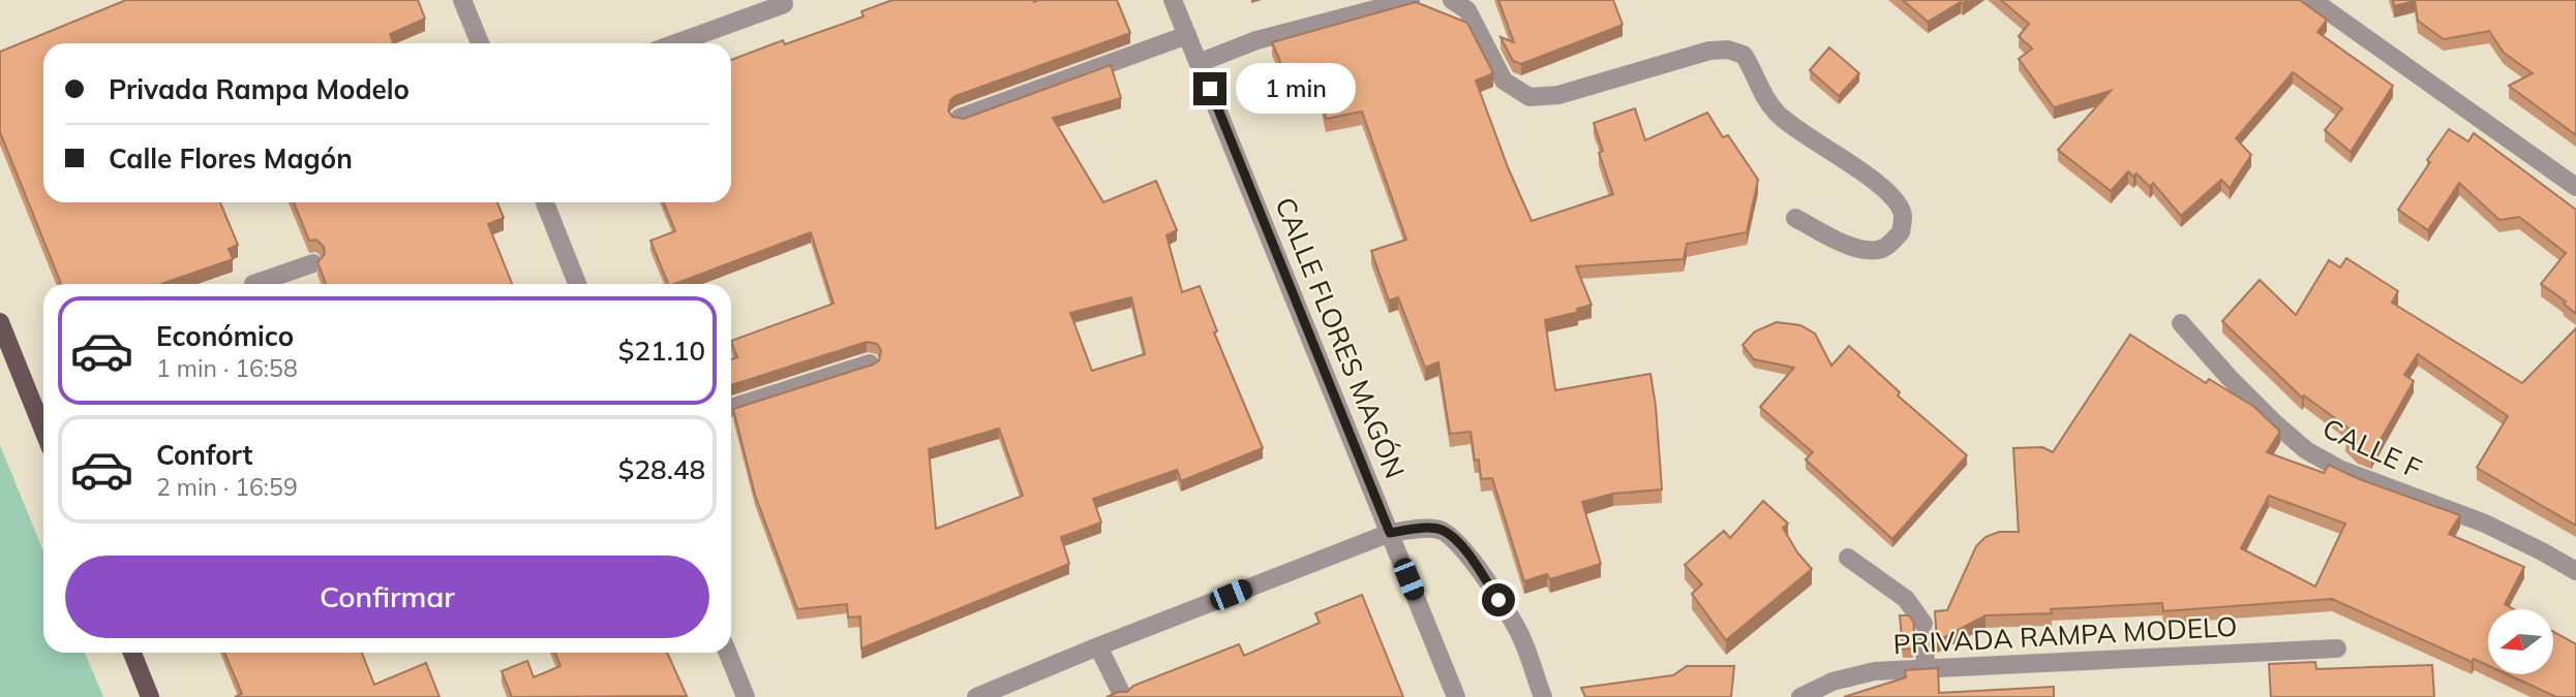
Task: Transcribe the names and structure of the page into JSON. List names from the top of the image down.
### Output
{
  "streets": {
    "street": ["CALLE FLORES MAGÓN", "CALLE F", "PRIVADA RAMPA MODELO"]
  },
  "north": "left",
  "page": {
    "banner": ["Privada Rampa Modelo", "Calle Flores Magón"],
    "bubble": "1 min",
    "list": [
      {
        "name": "Económico",
        "note": "1 min · 16:58",
        "value": "$21.10"
      },
      {
        "name": "Confort",
        "note": "2 min · 16:59",
        "value": "$28.48"
      }
    ],
    "buttons": "Confirmar"
  }
}
